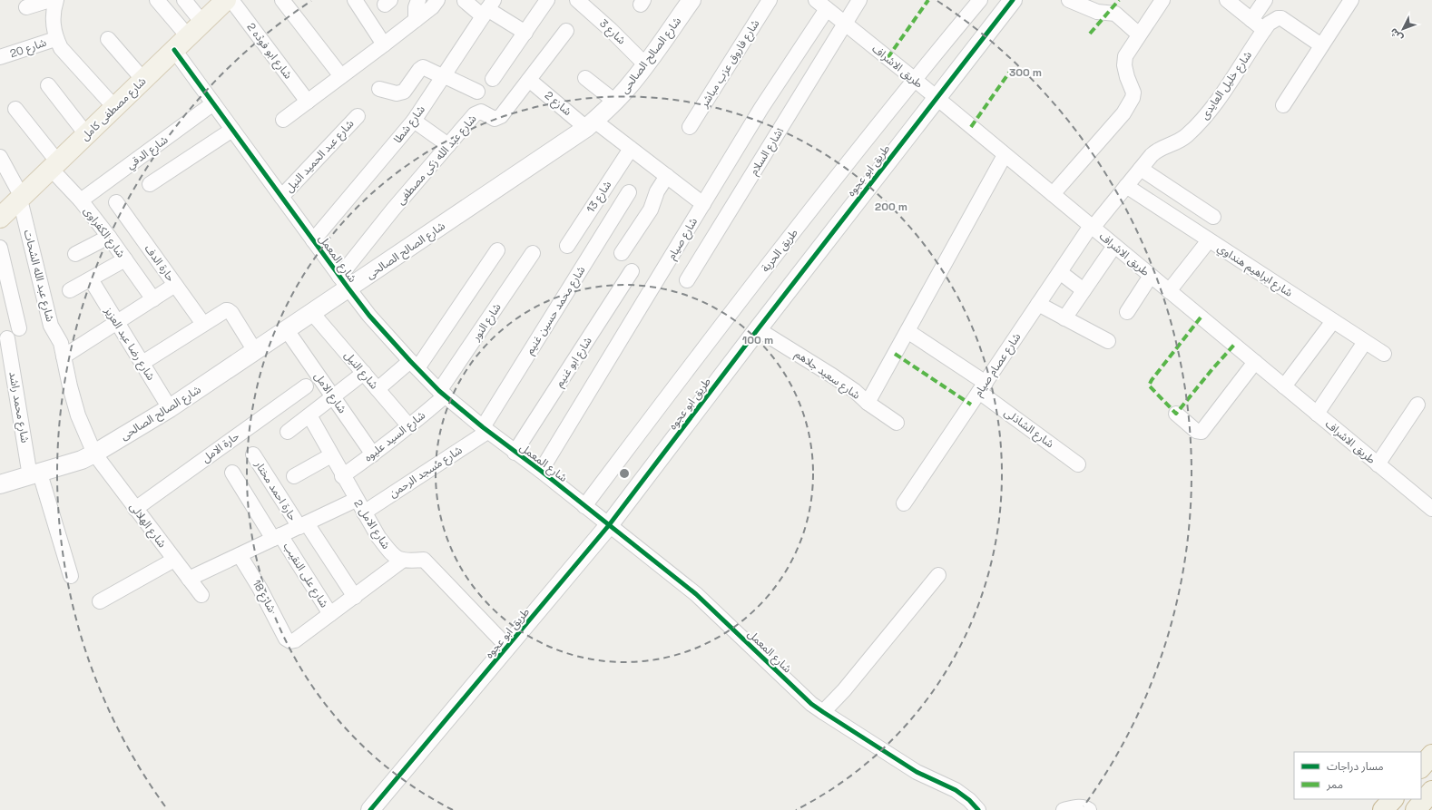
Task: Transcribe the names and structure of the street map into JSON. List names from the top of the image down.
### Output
{
  "streets": {
    "main road": ["شارع مصطفى كامل"],
    "street": [
      "شارع 3",
      "شارع 20",
      "شارع ابو فوده 2",
      "شارع الصالح الصالحى",
      "شارع فاروق عزب مباشر",
      "طريق الاشراف",
      "شارع خليل العايدى",
      "شارع 2",
      "شارع شطا",
      "شارع الدقي",
      "شارع السلام",
      "شارع عبد الحميد النيل",
      "شارع عبد الله زكى مصطفى",
      "طريق ابو عجوه",
      "شارع 13",
      "شارع الكفراوى",
      "شارع صيام",
      "طريق الحرية",
      "شارع المعمل",
      "حارة الدف",
      "شارع ابراهيم هنداوي",
      "شارع عبد الله الشحات",
      "شارع محمد حسين غنيم",
      "شارع النور",
      "شارع رضا عبد العزيز",
      "شارع ابو غنيم",
      "شارع عصام صيام",
      "شارع النيل",
      "شارع سعيد جلاهم",
      "شارع الامل",
      "شارع محمد راشد",
      "شارع الشاذلى",
      "شارع السيد عليوه",
      "حارة الامل",
      "شارع مسجد الرحمن",
      "حارة احمد مختار",
      "شارع الامل 2",
      "شارع الهلالى",
      "شارع على النقيب",
      "شارع 18"
    ]
  },
  "crossings": [
    ["شارع 3", "شارع الصالح الصالحى"],
    ["شارع الصالح الصالحى", "شارع 2"],
    ["شارع الصالح الصالحى", "شارع عبد الله زكى مصطفى"],
    ["شارع الصالح الصالحى", "شارع المعمل"],
    ["شارع الصالح الصالحى", "شارع عبد الله الشحات"],
    ["شارع الصالح الصالحى", "شارع رضا عبد العزيز"],
    ["شارع الصالح الصالحى", "شارع النيل"],
    ["شارع الصالح الصالحى", "شارع الامل"],
    ["شارع الصالح الصالحى", "شارع محمد راشد"],
    ["شارع الصالح الصالحى", "شارع الهلالى"],
    ["طريق الاشراف", "شارع خليل العايدى"],
    ["طريق الاشراف", "شارع السلام"],
    ["طريق الاشراف", "طريق ابو عجوه"],
    ["طريق الاشراف", "شارع صيام"],
    ["طريق الاشراف", "طريق الحرية"],
    ["طريق الاشراف", "شارع عصام صيام"],
    ["شارع خليل العايدى", "شارع ابراهيم هنداوي"],
    ["شارع خليل العايدى", "شارع عصام صيام"],
    ["شارع 2", "شارع عبد الله زكى مصطفى"],
    ["شارع 2", "شارع 13"],
    ["شارع 2", "شارع صيام"],
    ["شارع مصطفى كامل", "شارع الكفراوى"],
    ["شارع مصطفى كامل", "شارع المعمل"],
    ["شارع مصطفى كامل", "شارع عبد الله الشحات"],
    ["شارع شطا", "شارع المعمل"],
    ["شارع الدقي", "شارع الكفراوى"],
    ["شارع الدقي", "شارع المعمل"],
    ["شارع عبد الحميد النيل", "شارع المعمل"],
    ["شارع عبد الله زكى مصطفى", "شارع المعمل"],
    ["طريق ابو عجوه", "شارع المعمل"],
    ["طريق ابو عجوه", "شارع سعيد جلاهم"],
    ["شارع صيام", "شارع المعمل"],
    ["طريق الحرية", "شارع المعمل"],
    ["شارع المعمل", "شارع محمد حسين غنيم"],
    ["شارع المعمل", "شارع النور"],
    ["شارع المعمل", "شارع ابو غنيم"],
    ["شارع المعمل", "شارع السيد عليوه"],
    ["شارع المعمل", "شارع مسجد الرحمن"],
    ["شارع عبد الله الشحات", "شارع الهلالى"],
    ["شارع محمد حسين غنيم", "شارع مسجد الرحمن"],
    ["شارع النور", "شارع السيد عليوه"],
    ["شارع عصام صيام", "شارع الشاذلى"],
    ["شارع النيل", "شارع السيد عليوه"],
    ["شارع الامل", "شارع السيد عليوه"],
    ["شارع السيد عليوه", "شارع الامل 2"],
    ["حارة الامل", "شارع الهلالى"],
    ["شارع مسجد الرحمن", "شارع الامل 2"],
    ["شارع على النقيب", "شارع 18"]
  ],
  "legend": ["مسار دراجات", "ممر"],
  "north": "bottom left",
  "rings": ["300 m", "200 m", "100 m"]
}
